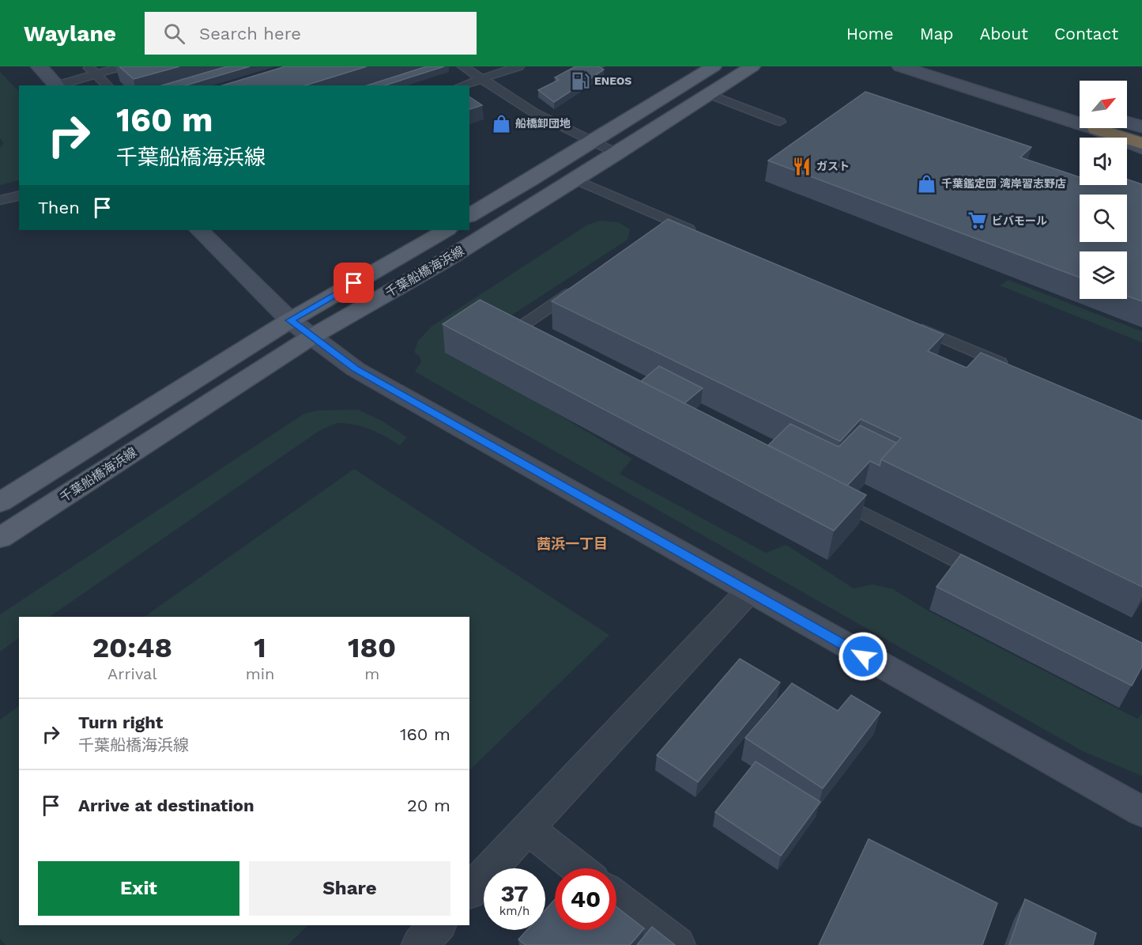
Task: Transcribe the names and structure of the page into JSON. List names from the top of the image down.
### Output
{
  "streets": {
    "main road": ["千葉船橋海浜線"]
  },
  "districts": ["茜浜一丁目"],
  "places": {
    "fuel station": ["ENEOS"],
    "shop": ["船橋卸団地", "千葉鑑定団 湾岸習志野店"],
    "restaurant": ["ガスト"],
    "supermarket": ["ビバモール"]
  },
  "north": "top right",
  "page": {
    "header": "Waylane",
    "search": "Search here",
    "nav": [
      "Home",
      "Map",
      "About",
      "Contact"
    ],
    "turn": ["160 m", "千葉船橋海浜線"],
    "then": "Then",
    "eta": [
      "20:48",
      "Arrival",
      "1",
      "min",
      "180",
      "m"
    ],
    "list": [
      {
        "name": "Turn right",
        "note": "千葉船橋海浜線",
        "value": "160 m"
      },
      {
        "name": "Arrive at destination",
        "value": "20 m"
      }
    ],
    "buttons": ["Exit", "Share"],
    "speed": "37 km/h",
    "limit": "40"
  }
}
